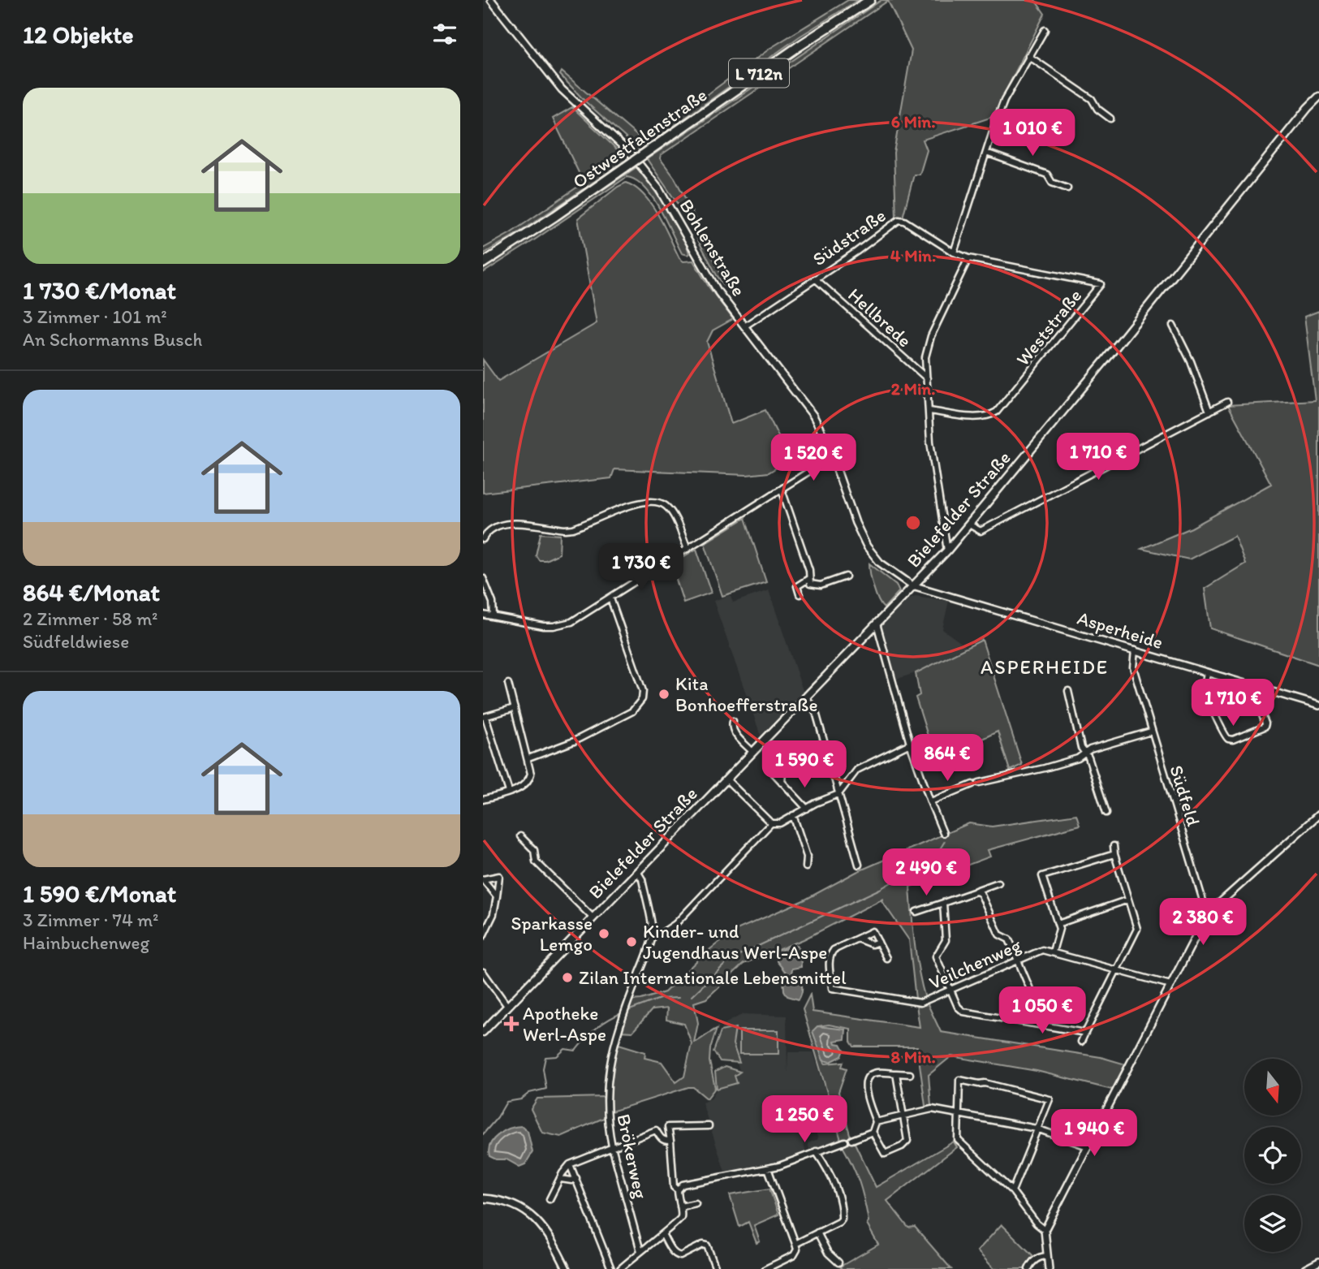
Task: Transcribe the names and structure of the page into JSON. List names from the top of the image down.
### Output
{
  "streets": {
    "main road": ["L 712n", "Ostwestfalenstraße", "Bielefelder Straße"],
    "street": [
      "Südstraße",
      "Bohlenstraße",
      "Hellbrede",
      "Weststraße",
      "Asperheide",
      "Südfeld",
      "Veilchenweg",
      "Brökerweg"
    ]
  },
  "crossings": [
    ["Südstraße", "Bohlenstraße"],
    ["Südstraße", "Hellbrede"],
    ["Südstraße", "Weststraße"],
    ["Bohlenstraße", "Bielefelder Straße"],
    ["Bohlenstraße", "Asperheide"],
    ["Bielefelder Straße", "Asperheide"],
    ["Bielefelder Straße", "Brökerweg"],
    ["Asperheide", "Südfeld"]
  ],
  "districts": ["ASPERHEIDE"],
  "places": {
    "other": [
      "Kita Bonhoefferstraße",
      "Sparkasse Lemgo",
      "Kinder- und Jugendhaus Werl-Aspe",
      "Zilan Internationale Lebensmittel"
    ],
    "health": ["Apotheke Werl-Aspe"]
  },
  "north": "bottom",
  "page": {
    "heading": "12 Objekte",
    "list": [
      {
        "name": "1 730 €/Monat",
        "note": "3 Zimmer · 101 m² · An Schormanns Busch"
      },
      {
        "name": "864 €/Monat",
        "note": "2 Zimmer · 58 m² · Südfeldwiese"
      },
      {
        "name": "1 590 €/Monat",
        "note": "3 Zimmer · 74 m² · Hainbuchenweg"
      }
    ],
    "price": [
      "1 010 €",
      "1 710 €",
      "1 520 €",
      "1 730 €",
      "1 710 €",
      "864 €",
      "1 590 €",
      "2 490 €",
      "2 380 €",
      "1 050 €",
      "1 250 €",
      "1 940 €"
    ]
  },
  "rings": [
    "6 Min.",
    "4 Min.",
    "2 Min.",
    "8 Min."
  ]
}
